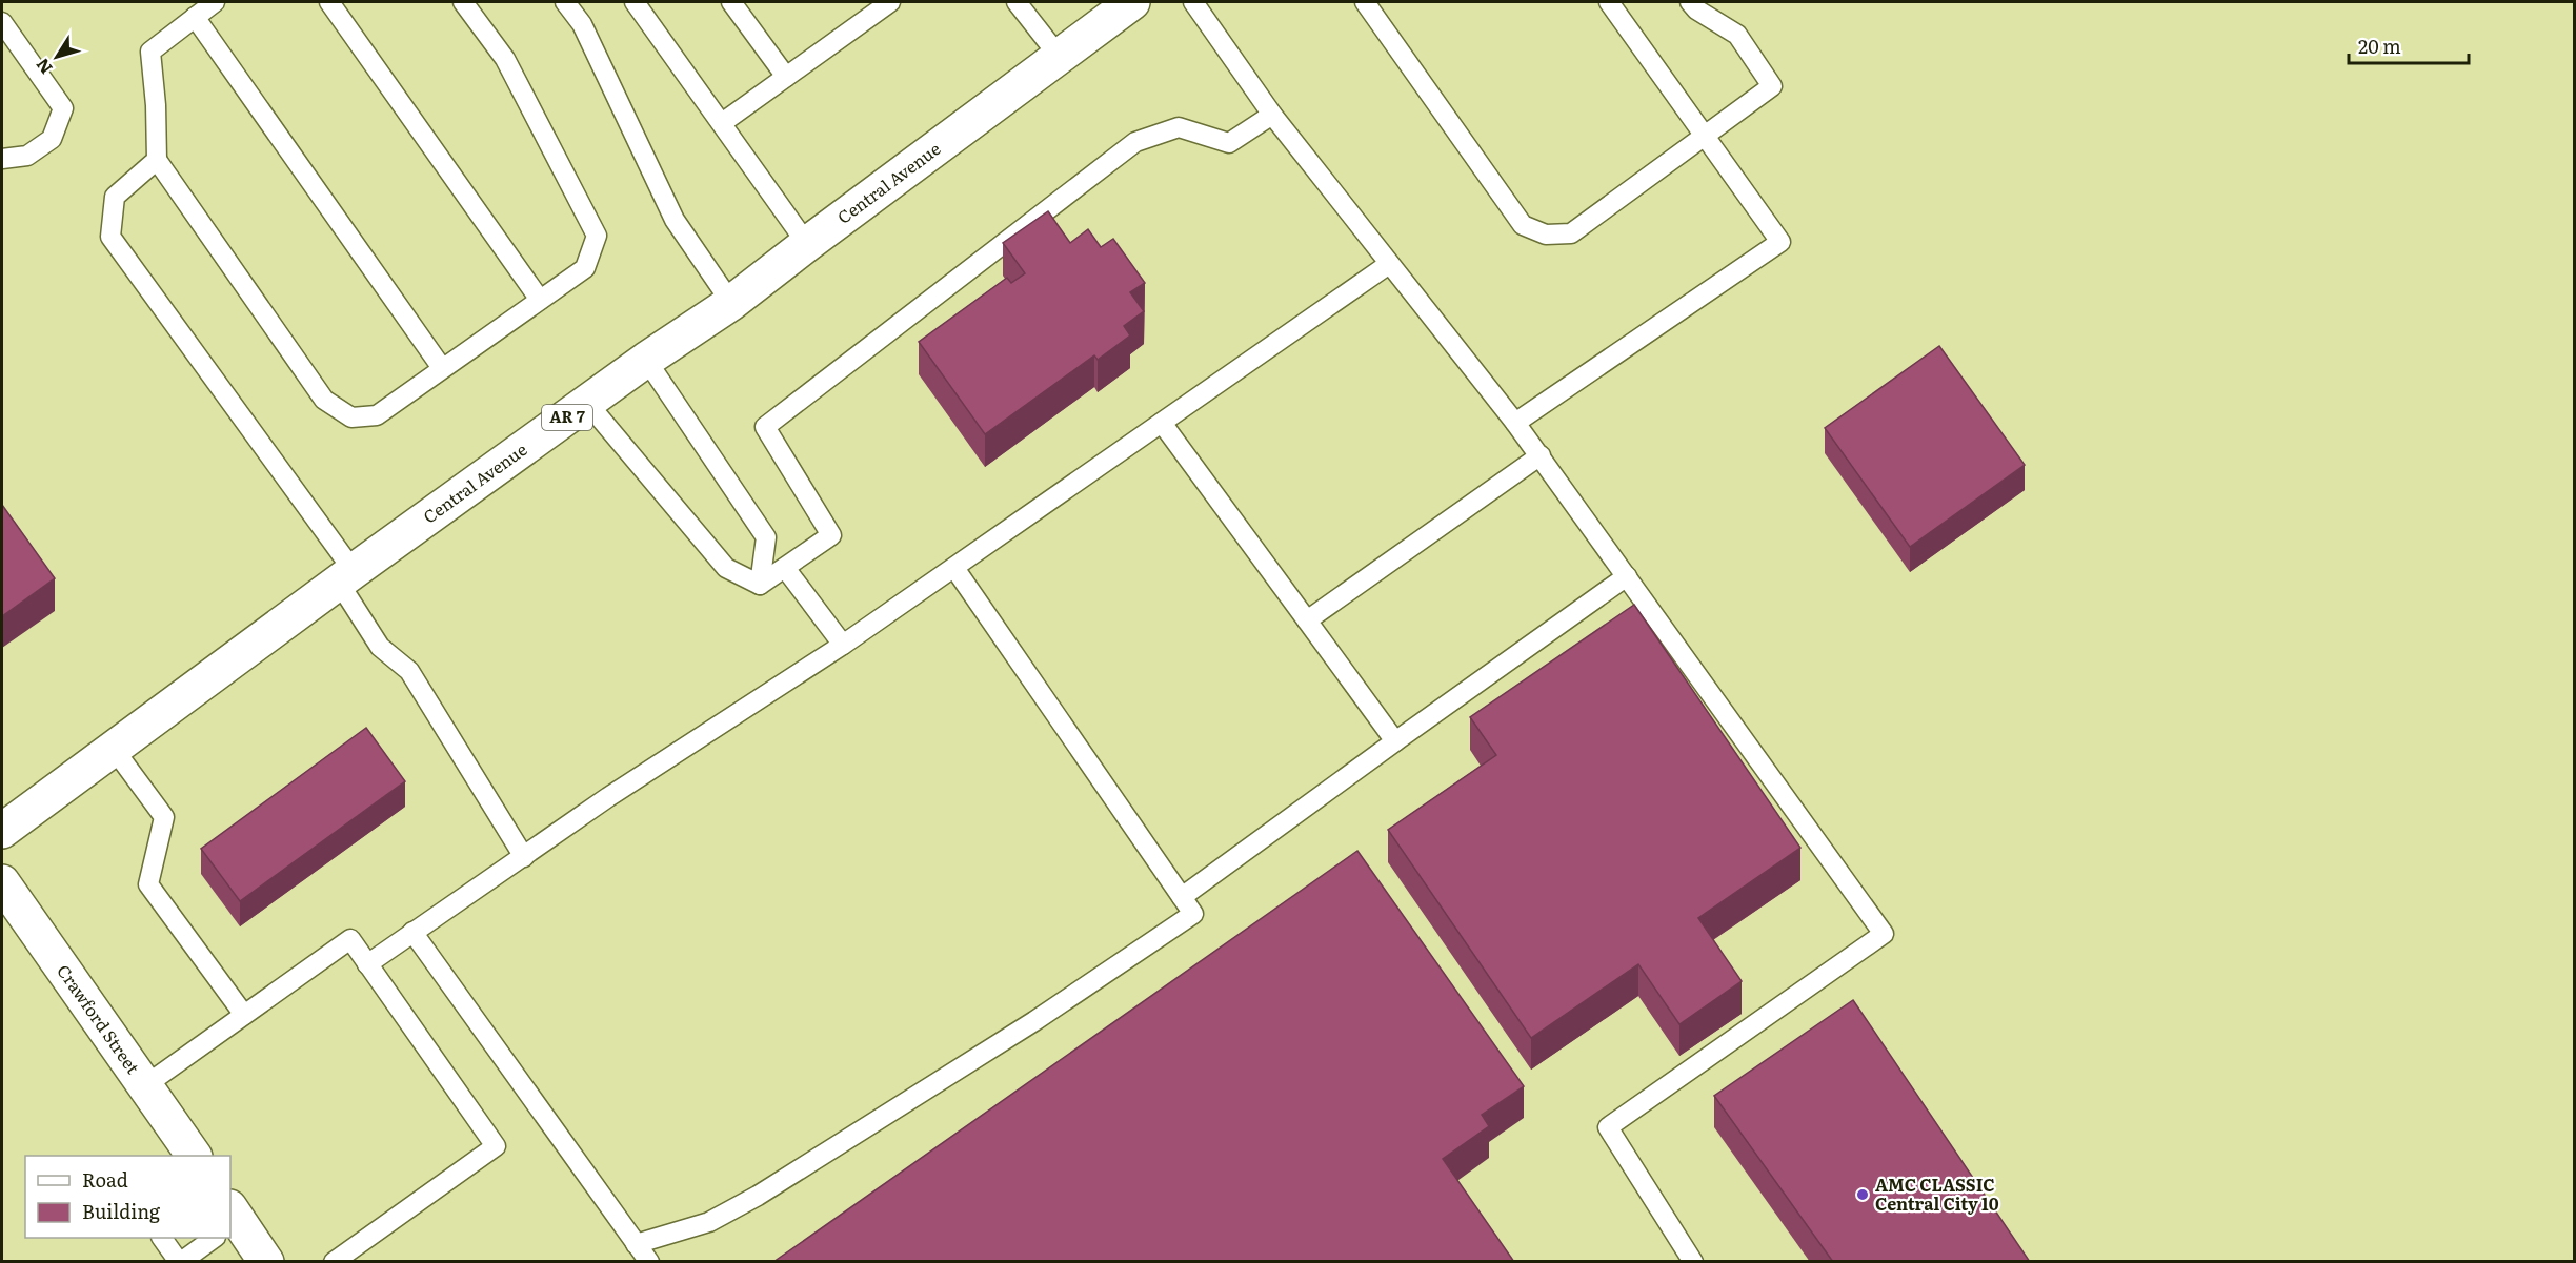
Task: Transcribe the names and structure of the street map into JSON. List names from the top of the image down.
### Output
{
  "streets": {
    "main road": ["Central Avenue", "AR 7", "Crawford Street"]
  },
  "places": ["AMC CLASSIC Central City 10"],
  "legend": ["Road", "Building"],
  "scale_bar": "20 m",
  "north": "bottom left"
}
